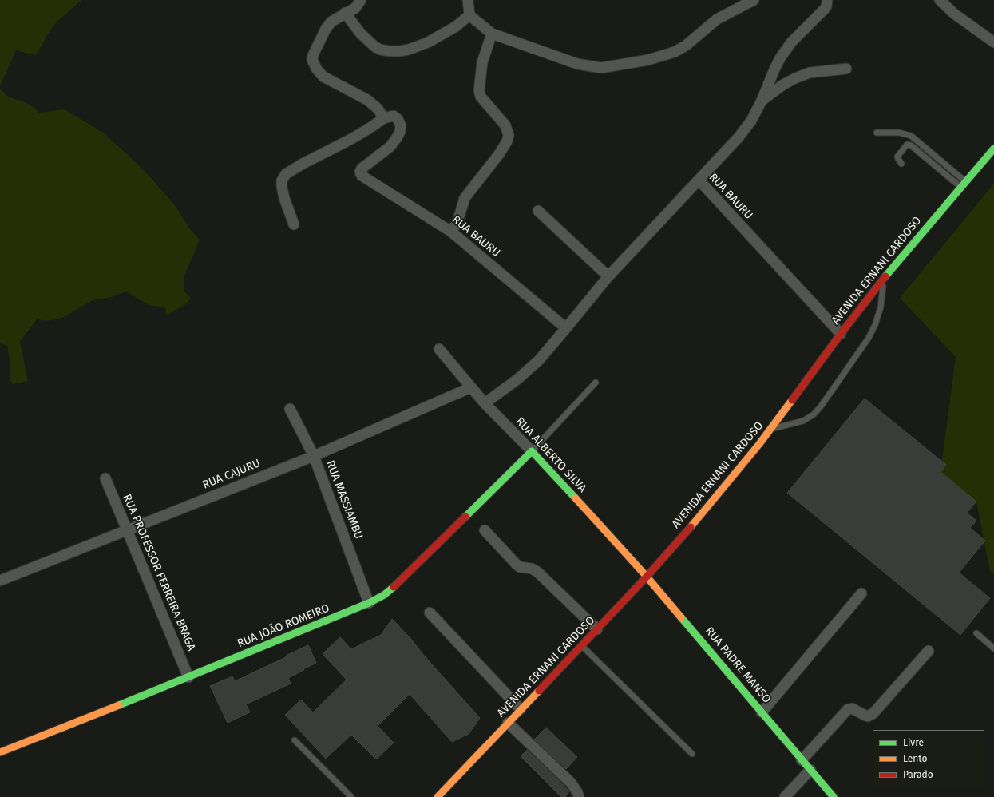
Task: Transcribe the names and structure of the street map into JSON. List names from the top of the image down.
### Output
{
  "streets": {
    "street": [
      "RUA BAURU",
      "AVENIDA ERNANI CARDOSO",
      "RUA ALBERTO SILVA",
      "RUA CAJURU",
      "RUA MASSIAMBU",
      "RUA PROFESSOR FERREIRA BRAGA",
      "RUA JOÃO ROMEIRO",
      "RUA PADRE MANSO"
    ]
  },
  "crossings": [
    ["RUA BAURU", "AVENIDA ERNANI CARDOSO"],
    ["RUA BAURU", "RUA ALBERTO SILVA"],
    ["AVENIDA ERNANI CARDOSO", "RUA ALBERTO SILVA"],
    ["AVENIDA ERNANI CARDOSO", "RUA PADRE MANSO"],
    ["RUA ALBERTO SILVA", "RUA CAJURU"],
    ["RUA ALBERTO SILVA", "RUA JOÃO ROMEIRO"],
    ["RUA ALBERTO SILVA", "RUA PADRE MANSO"],
    ["RUA CAJURU", "RUA MASSIAMBU"],
    ["RUA CAJURU", "RUA PROFESSOR FERREIRA BRAGA"],
    ["RUA MASSIAMBU", "RUA JOÃO ROMEIRO"],
    ["RUA PROFESSOR FERREIRA BRAGA", "RUA JOÃO ROMEIRO"]
  ],
  "legend": ["Livre", "Lento", "Parado"]
}
